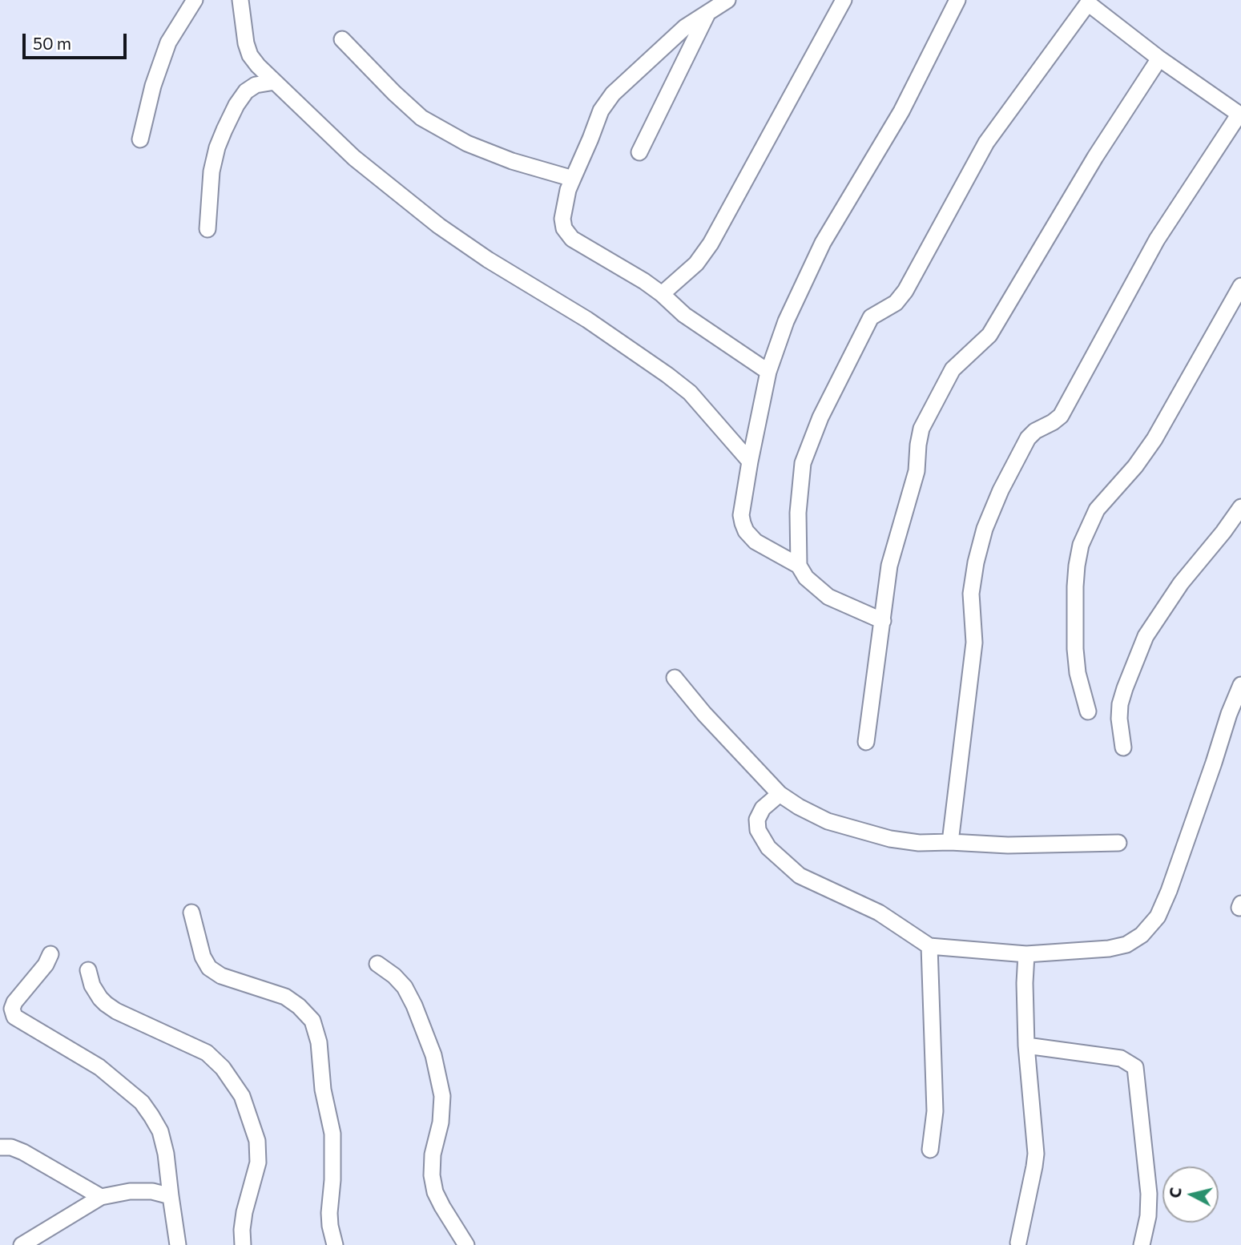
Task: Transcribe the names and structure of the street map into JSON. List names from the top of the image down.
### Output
{
  "scale_bar": "50 m",
  "north": "left"
}
